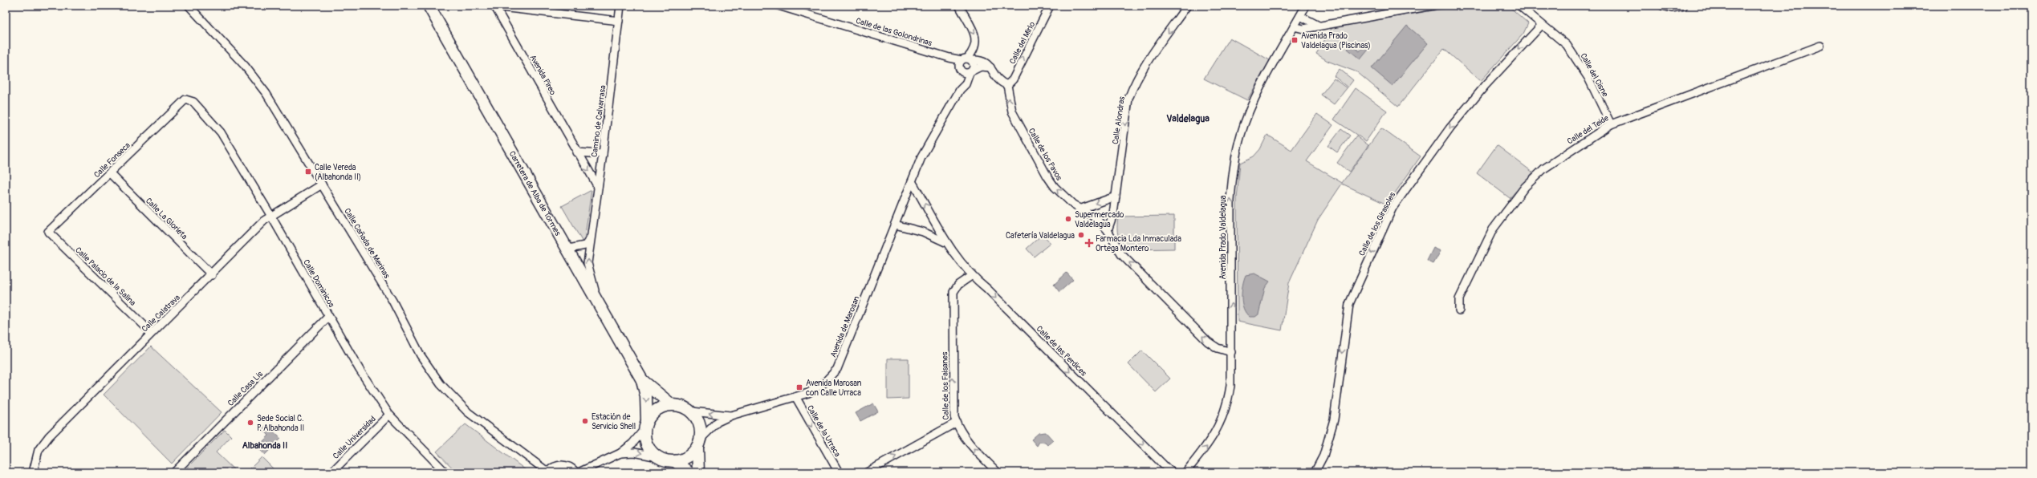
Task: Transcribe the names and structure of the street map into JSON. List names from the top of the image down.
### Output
{
  "streets": {
    "main road": ["Carretera de Alba de Tormes"],
    "street": [
      "Calle de las Golondrinas",
      "Calle del Mirlo",
      "Avenida Pireo",
      "Calle del Cisne",
      "Calle Alondras",
      "Camino de Calvarrasa",
      "Calle del Teide",
      "Calle de los Pavos",
      "Calle Fonseca",
      "Calle La Glorieta",
      "Calle de los Girasoles",
      "Avenida Prado Valdelagua",
      "Calle Cañada de Merinas",
      "Calle Palacio de la Salina",
      "Calle Dominicos",
      "Calle Calatrava",
      "Avenida de Marosan",
      "Calle de las Perdices",
      "Calle de los Faisanes",
      "Calle Casa Lis",
      "Calle de la Urraca",
      "Calle Universidad"
    ]
  },
  "crossings": [
    ["Calle del Mirlo", "Calle de los Pavos"],
    ["Avenida Pireo", "Camino de Calvarrasa"],
    ["Calle del Cisne", "Calle del Teide"],
    ["Calle del Cisne", "Calle de los Girasoles"],
    ["Calle Alondras", "Calle de los Pavos"],
    ["Camino de Calvarrasa", "Carretera de Alba de Tormes"],
    ["Calle de los Pavos", "Avenida Prado Valdelagua"],
    ["Calle Fonseca", "Calle La Glorieta"],
    ["Calle Fonseca", "Calle Palacio de la Salina"],
    ["Calle Fonseca", "Calle Dominicos"],
    ["Carretera de Alba de Tormes", "Avenida de Marosan"],
    ["Calle La Glorieta", "Calle Calatrava"],
    ["Calle Cañada de Merinas", "Calle Calatrava"],
    ["Calle Palacio de la Salina", "Calle Calatrava"],
    ["Calle Dominicos", "Calle Calatrava"],
    ["Calle Dominicos", "Calle Casa Lis"],
    ["Calle Dominicos", "Calle Universidad"],
    ["Avenida de Marosan", "Calle de las Perdices"],
    ["Avenida de Marosan", "Calle de la Urraca"],
    ["Calle de las Perdices", "Calle de los Faisanes"]
  ],
  "one_way": [
    "Calle del Mirlo",
    "Calle Alondras",
    "Calle de los Pavos",
    "Calle de los Girasoles",
    "Avenida Prado Valdelagua",
    "Calle de los Faisanes",
    "Calle de la Urraca"
  ],
  "districts": ["Valdelagua", "Albahonda II"],
  "places": {
    "transit": ["Avenida Prado Valdelagua (Piscinas)", "Calle Vereda (Albahonda II)", "Avenida Marosan con Calle Urraca"],
    "other": [
      "Supermercado Valdelagua",
      "Cafetería Valdelagua",
      "Estación de Servicio Shell",
      "Sede Social C. P. Albahonda II"
    ],
    "health": ["Farmacia Lda Inmaculada Ortega Montero"]
  }
}
